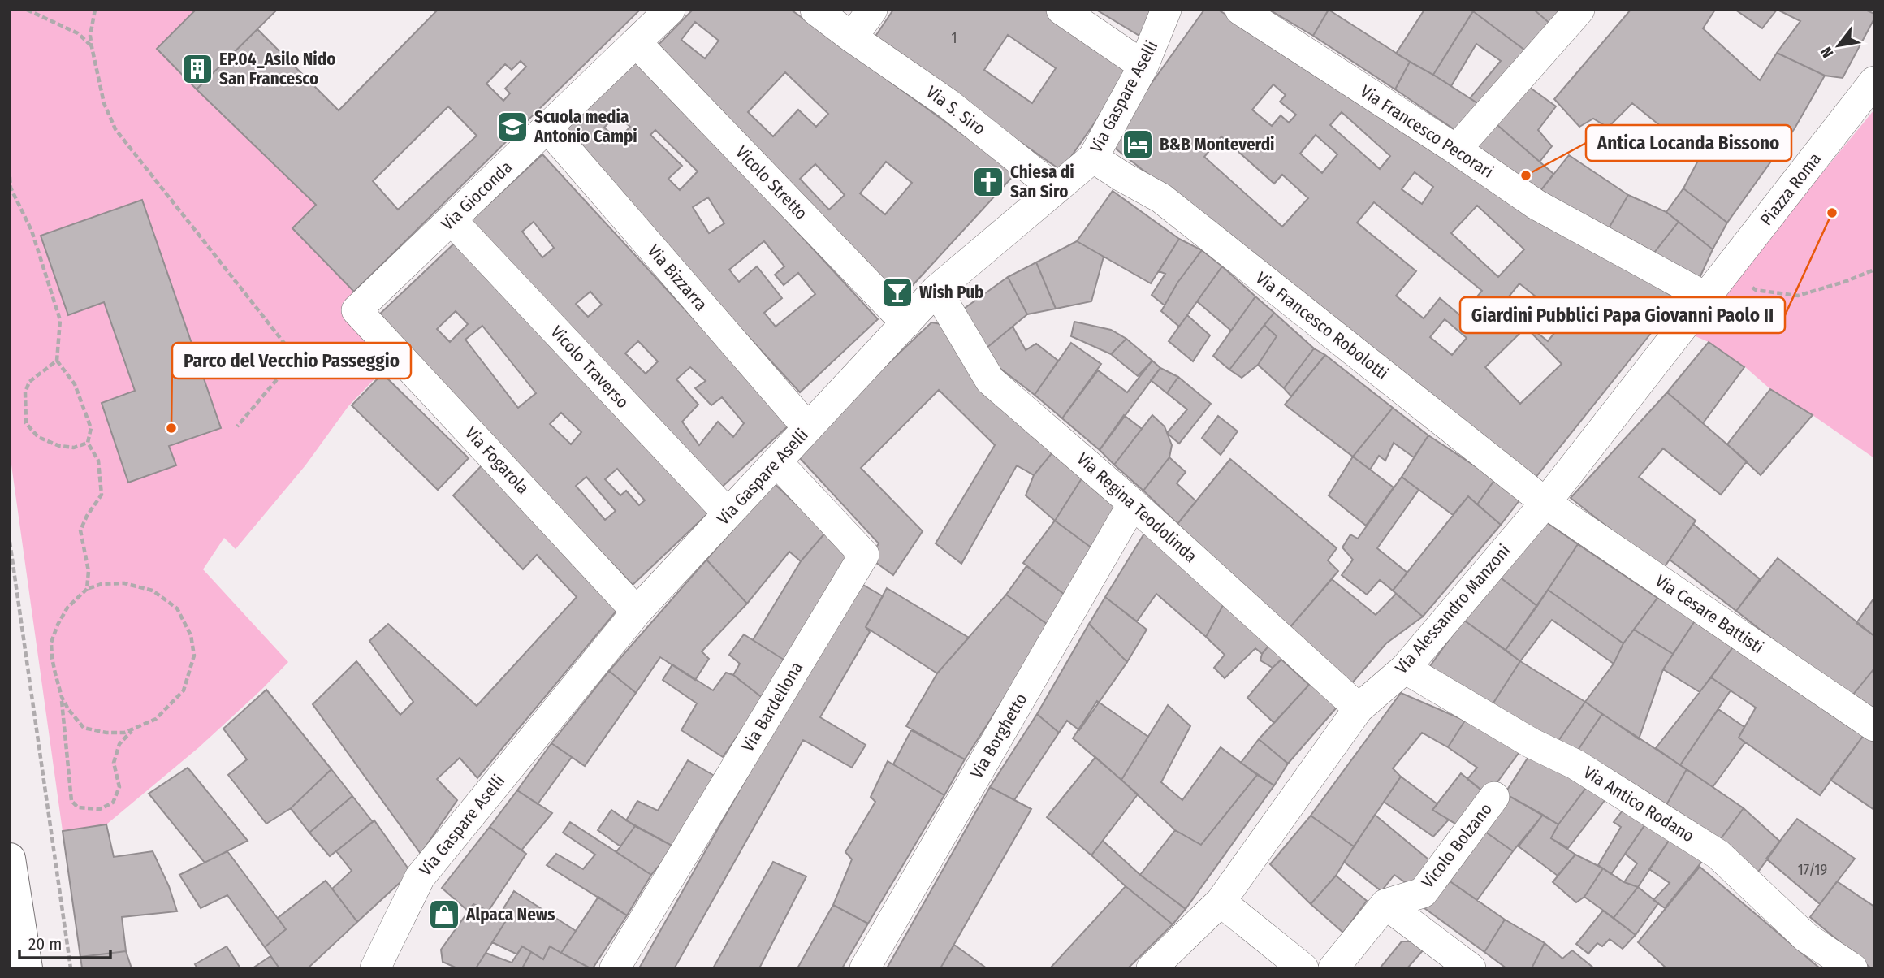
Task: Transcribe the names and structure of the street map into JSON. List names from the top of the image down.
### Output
{
  "streets": {
    "street": [
      "Via Gaspare Aselli",
      "Via S. Siro",
      "Via Francesco Pecorari",
      "Vicolo Stretto",
      "Piazza Roma",
      "Via Gioconda",
      "Via Bizzarra",
      "Via Francesco Robolotti",
      "Vicolo Traverso",
      "Via Fogarola",
      "Via Regina Teodolinda",
      "Via Alessandro Manzoni",
      "Via Cesare Battisti",
      "Via Bardellona",
      "Via Borghetto",
      "Via Antico Rodano",
      "Vicolo Bolzano"
    ]
  },
  "crossings": [
    ["Via Gaspare Aselli", "Via S. Siro"],
    ["Via Gaspare Aselli", "Vicolo Stretto"],
    ["Via Gaspare Aselli", "Via Bizzarra"],
    ["Via Gaspare Aselli", "Via Francesco Robolotti"],
    ["Via Gaspare Aselli", "Vicolo Traverso"],
    ["Via Gaspare Aselli", "Via Fogarola"],
    ["Via Gaspare Aselli", "Via Regina Teodolinda"],
    ["Via Gaspare Aselli", "Via Bardellona"],
    ["Via Francesco Pecorari", "Piazza Roma"],
    ["Via Francesco Pecorari", "Via Alessandro Manzoni"],
    ["Vicolo Stretto", "Via Gioconda"],
    ["Piazza Roma", "Via Alessandro Manzoni"],
    ["Via Gioconda", "Via Bizzarra"],
    ["Via Gioconda", "Vicolo Traverso"],
    ["Via Gioconda", "Via Fogarola"],
    ["Via Francesco Robolotti", "Via Alessandro Manzoni"],
    ["Via Francesco Robolotti", "Via Cesare Battisti"],
    ["Via Regina Teodolinda", "Via Alessandro Manzoni"],
    ["Via Regina Teodolinda", "Via Borghetto"],
    ["Via Alessandro Manzoni", "Via Cesare Battisti"],
    ["Via Alessandro Manzoni", "Via Antico Rodano"]
  ],
  "places": {
    "building": ["EP.04_Asilo Nido San Francesco"],
    "school or university": ["Scuola media Antonio Campi"],
    "hotel": ["B&B Monteverdi"],
    "other": ["Antica Locanda Bissono", "Giardini Pubblici Papa Giovanni Paolo II", "Parco del Vecchio Passeggio"],
    "church": ["Chiesa di San Siro"],
    "bar": ["Wish Pub"],
    "shop": ["Alpaca News"]
  },
  "house_numbers": ["1", "17/19"],
  "scale_bar": "20 m",
  "north": "bottom left"
}
